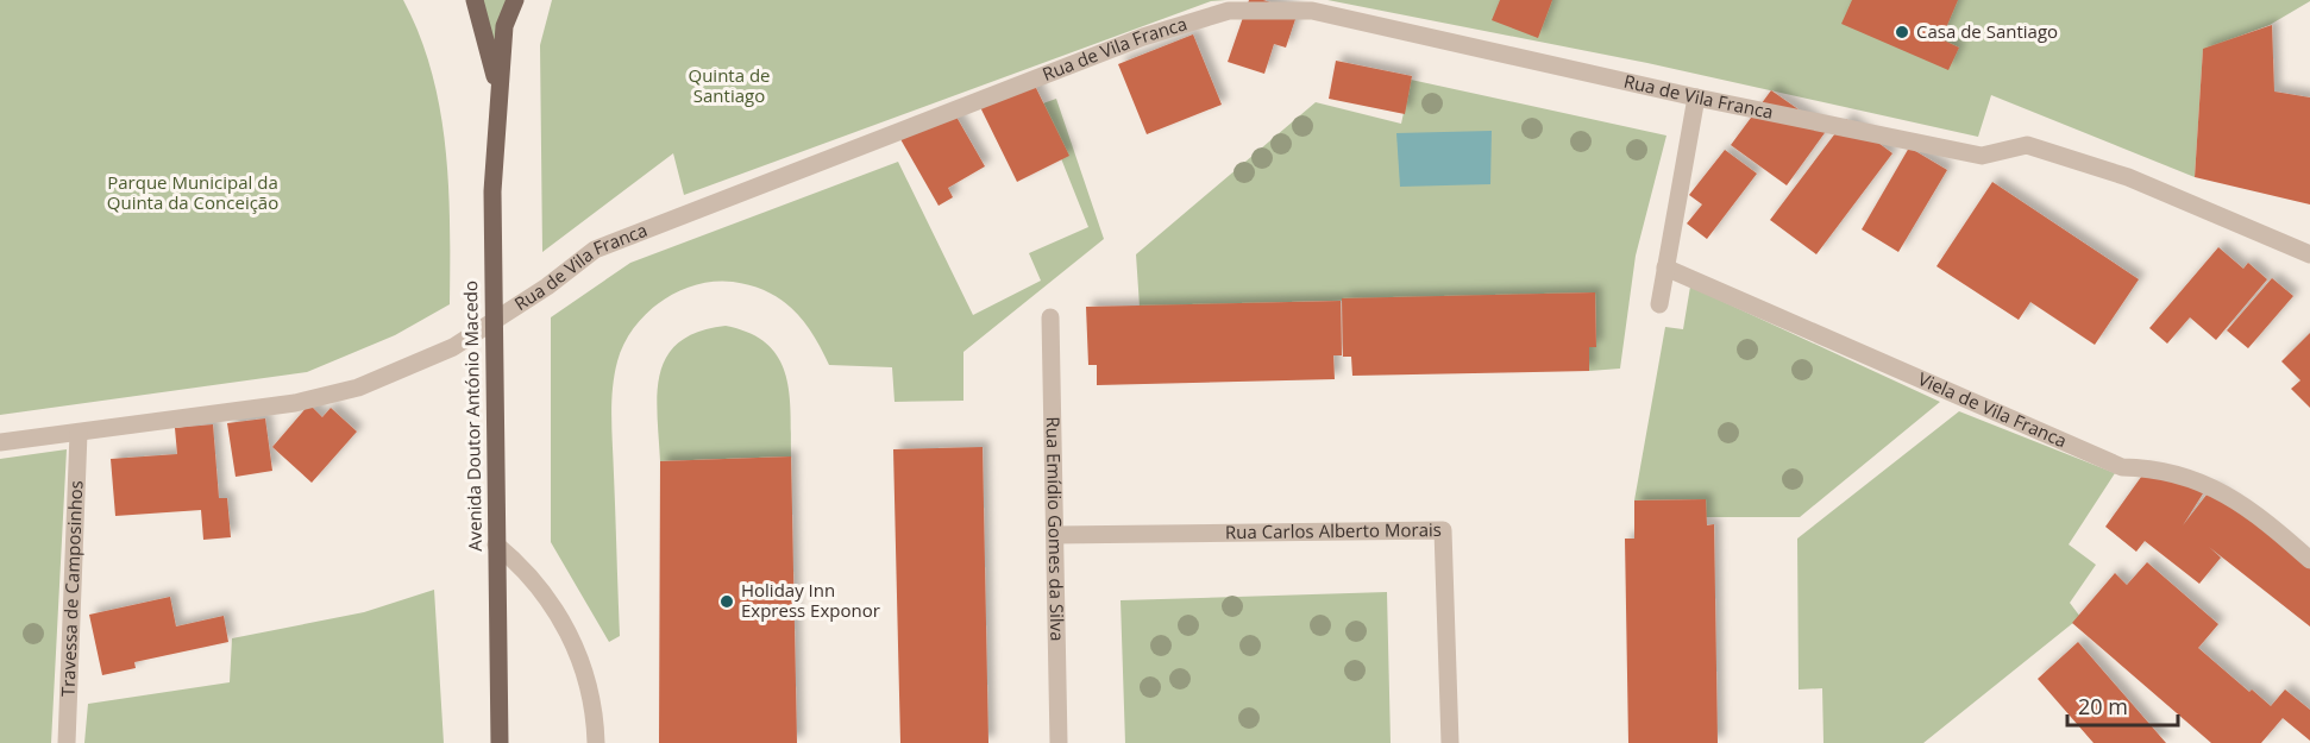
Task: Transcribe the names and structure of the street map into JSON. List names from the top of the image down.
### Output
{
  "streets": {
    "main road": ["Avenida Doutor António Macedo"],
    "street": [
      "Rua de Vila Franca",
      "Viela de Vila Franca",
      "Rua Emídio Gomes da Silva",
      "Rua Carlos Alberto Morais",
      "Travessa de Camposinhos"
    ]
  },
  "crossings": [
    ["Rua de Vila Franca", "Travessa de Camposinhos"],
    ["Rua Emídio Gomes da Silva", "Rua Carlos Alberto Morais"]
  ],
  "parks": ["Quinta de Santiago", "Parque Municipal da Quinta da Conceição"],
  "places": ["Casa de Santiago", "Holiday Inn Express Exponor"],
  "scale_bar": "20 m"
}
